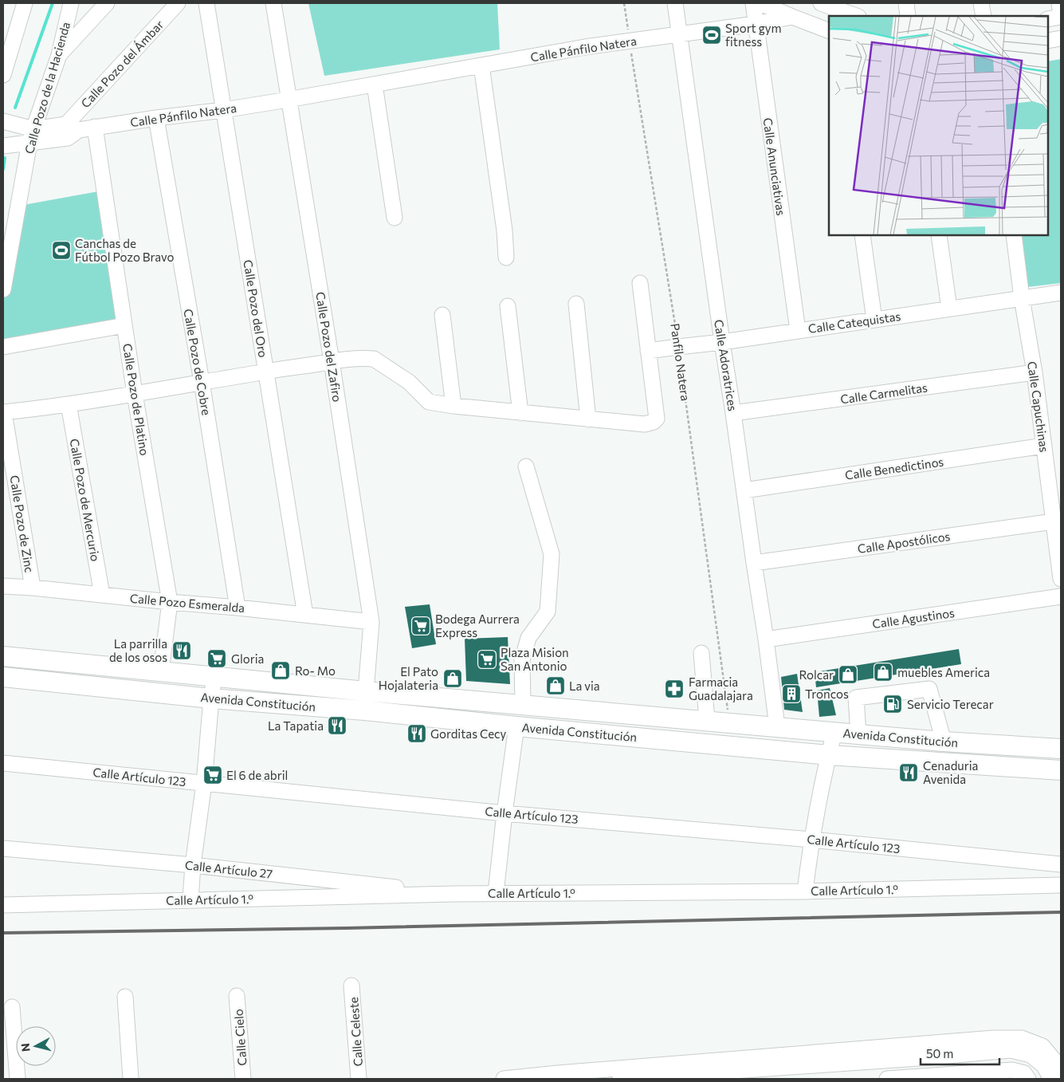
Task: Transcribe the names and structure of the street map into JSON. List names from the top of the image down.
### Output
{
  "streets": {
    "main road": ["Avenida Constitución"],
    "street": [
      "Calle Pánfilo Natera",
      "Calle Pozo del Ámbar",
      "Calle Pozo de la Hacienda",
      "Calle Anunciativas",
      "Calle Pozo del Oro",
      "Calle Catequistas",
      "Calle Pozo del Zafiro",
      "Calle Pozo de Cobre",
      "Calle Adoratrices",
      "Calle Carmelitas",
      "Calle Pozo de Platino",
      "Calle Capuchinas",
      "Calle Benedictinos",
      "Calle Pozo de Mercurio",
      "Calle Pozo de Zinc",
      "Calle Apostólicos",
      "Calle Pozo Esmeralda",
      "Calle Agustinos",
      "Calle Artículo 123",
      "Calle Artículo 27",
      "Calle Artículo 1.º",
      "Calle Celeste",
      "Calle Cielo"
    ],
    "path": ["Panfilo Natera"]
  },
  "crossings": [
    ["Calle Pánfilo Natera", "Calle Pozo del Ámbar"],
    ["Calle Pánfilo Natera", "Calle Pozo de la Hacienda"],
    ["Calle Pánfilo Natera", "Calle Anunciativas"],
    ["Calle Pánfilo Natera", "Calle Pozo del Oro"],
    ["Calle Pánfilo Natera", "Calle Pozo del Zafiro"],
    ["Calle Pánfilo Natera", "Calle Pozo de Cobre"],
    ["Calle Pánfilo Natera", "Panfilo Natera"],
    ["Calle Pánfilo Natera", "Calle Adoratrices"],
    ["Calle Pánfilo Natera", "Calle Pozo de Platino"],
    ["Calle Anunciativas", "Calle Catequistas"],
    ["Calle Pozo del Oro", "Calle Pozo Esmeralda"],
    ["Calle Catequistas", "Panfilo Natera"],
    ["Calle Catequistas", "Calle Adoratrices"],
    ["Calle Catequistas", "Calle Capuchinas"],
    ["Calle Pozo del Zafiro", "Calle Pozo Esmeralda"],
    ["Calle Pozo del Zafiro", "Avenida Constitución"],
    ["Calle Pozo de Cobre", "Calle Pozo Esmeralda"],
    ["Panfilo Natera", "Avenida Constitución"],
    ["Calle Adoratrices", "Calle Carmelitas"],
    ["Calle Adoratrices", "Calle Benedictinos"],
    ["Calle Adoratrices", "Calle Apostólicos"],
    ["Calle Adoratrices", "Calle Agustinos"],
    ["Calle Adoratrices", "Avenida Constitución"],
    ["Calle Carmelitas", "Calle Capuchinas"],
    ["Calle Pozo de Platino", "Calle Pozo Esmeralda"],
    ["Calle Pozo de Platino", "Avenida Constitución"],
    ["Calle Capuchinas", "Calle Benedictinos"],
    ["Calle Capuchinas", "Calle Apostólicos"],
    ["Calle Pozo de Mercurio", "Calle Pozo Esmeralda"],
    ["Calle Pozo de Zinc", "Calle Pozo Esmeralda"],
    ["Calle Artículo 27", "Calle Artículo 1.º"]
  ],
  "places": {
    "sports": ["Sport gym fitness", "Canchas de Fútbol Pozo Bravo"],
    "supermarket": [
      "Bodega Aurrera Express",
      "Gloria",
      "Plaza Mision San Antonio",
      "El 6 de abril"
    ],
    "restaurant": [
      "La parrilla de los osos",
      "La Tapatia",
      "Gorditas Cecy",
      "Cenaduria Avenida"
    ],
    "shop": [
      "Ro- Mo",
      "muebles America",
      "Rolcar",
      "El Pato Hojalateria",
      "La via"
    ],
    "pharmacy": ["Farmacia Guadalajara"],
    "building": ["Troncos"],
    "fuel station": ["Servicio Terecar"]
  },
  "scale_bar": "50 m",
  "north": "left"
}
